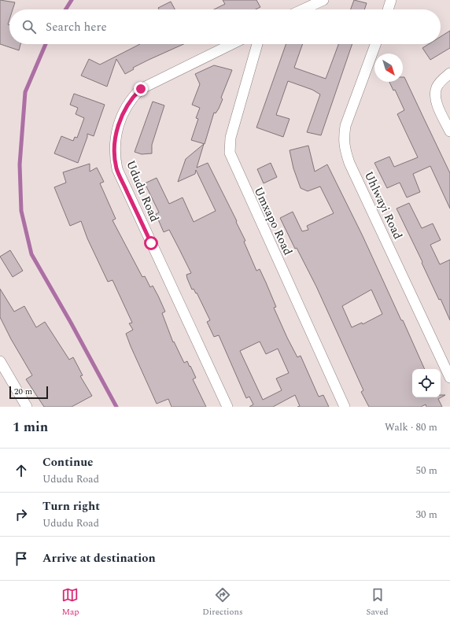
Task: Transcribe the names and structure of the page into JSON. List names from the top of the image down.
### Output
{
  "streets": {
    "street": ["Ududu Road", "Uhlwayi Road", "Umxapo Road"]
  },
  "scale_bar": "20 m",
  "north": "bottom right",
  "page": {
    "search": "Search here",
    "scale": "20 m",
    "heading": ["1 min", "Walk · 80 m"],
    "list": [
      ["Continue", "Ududu Road", "50 m"],
      ["Turn right", "Ududu Road", "30 m"],
      "Arrive at destination"
    ],
    "nav": ["Map", "Directions", "Saved"]
  }
}
